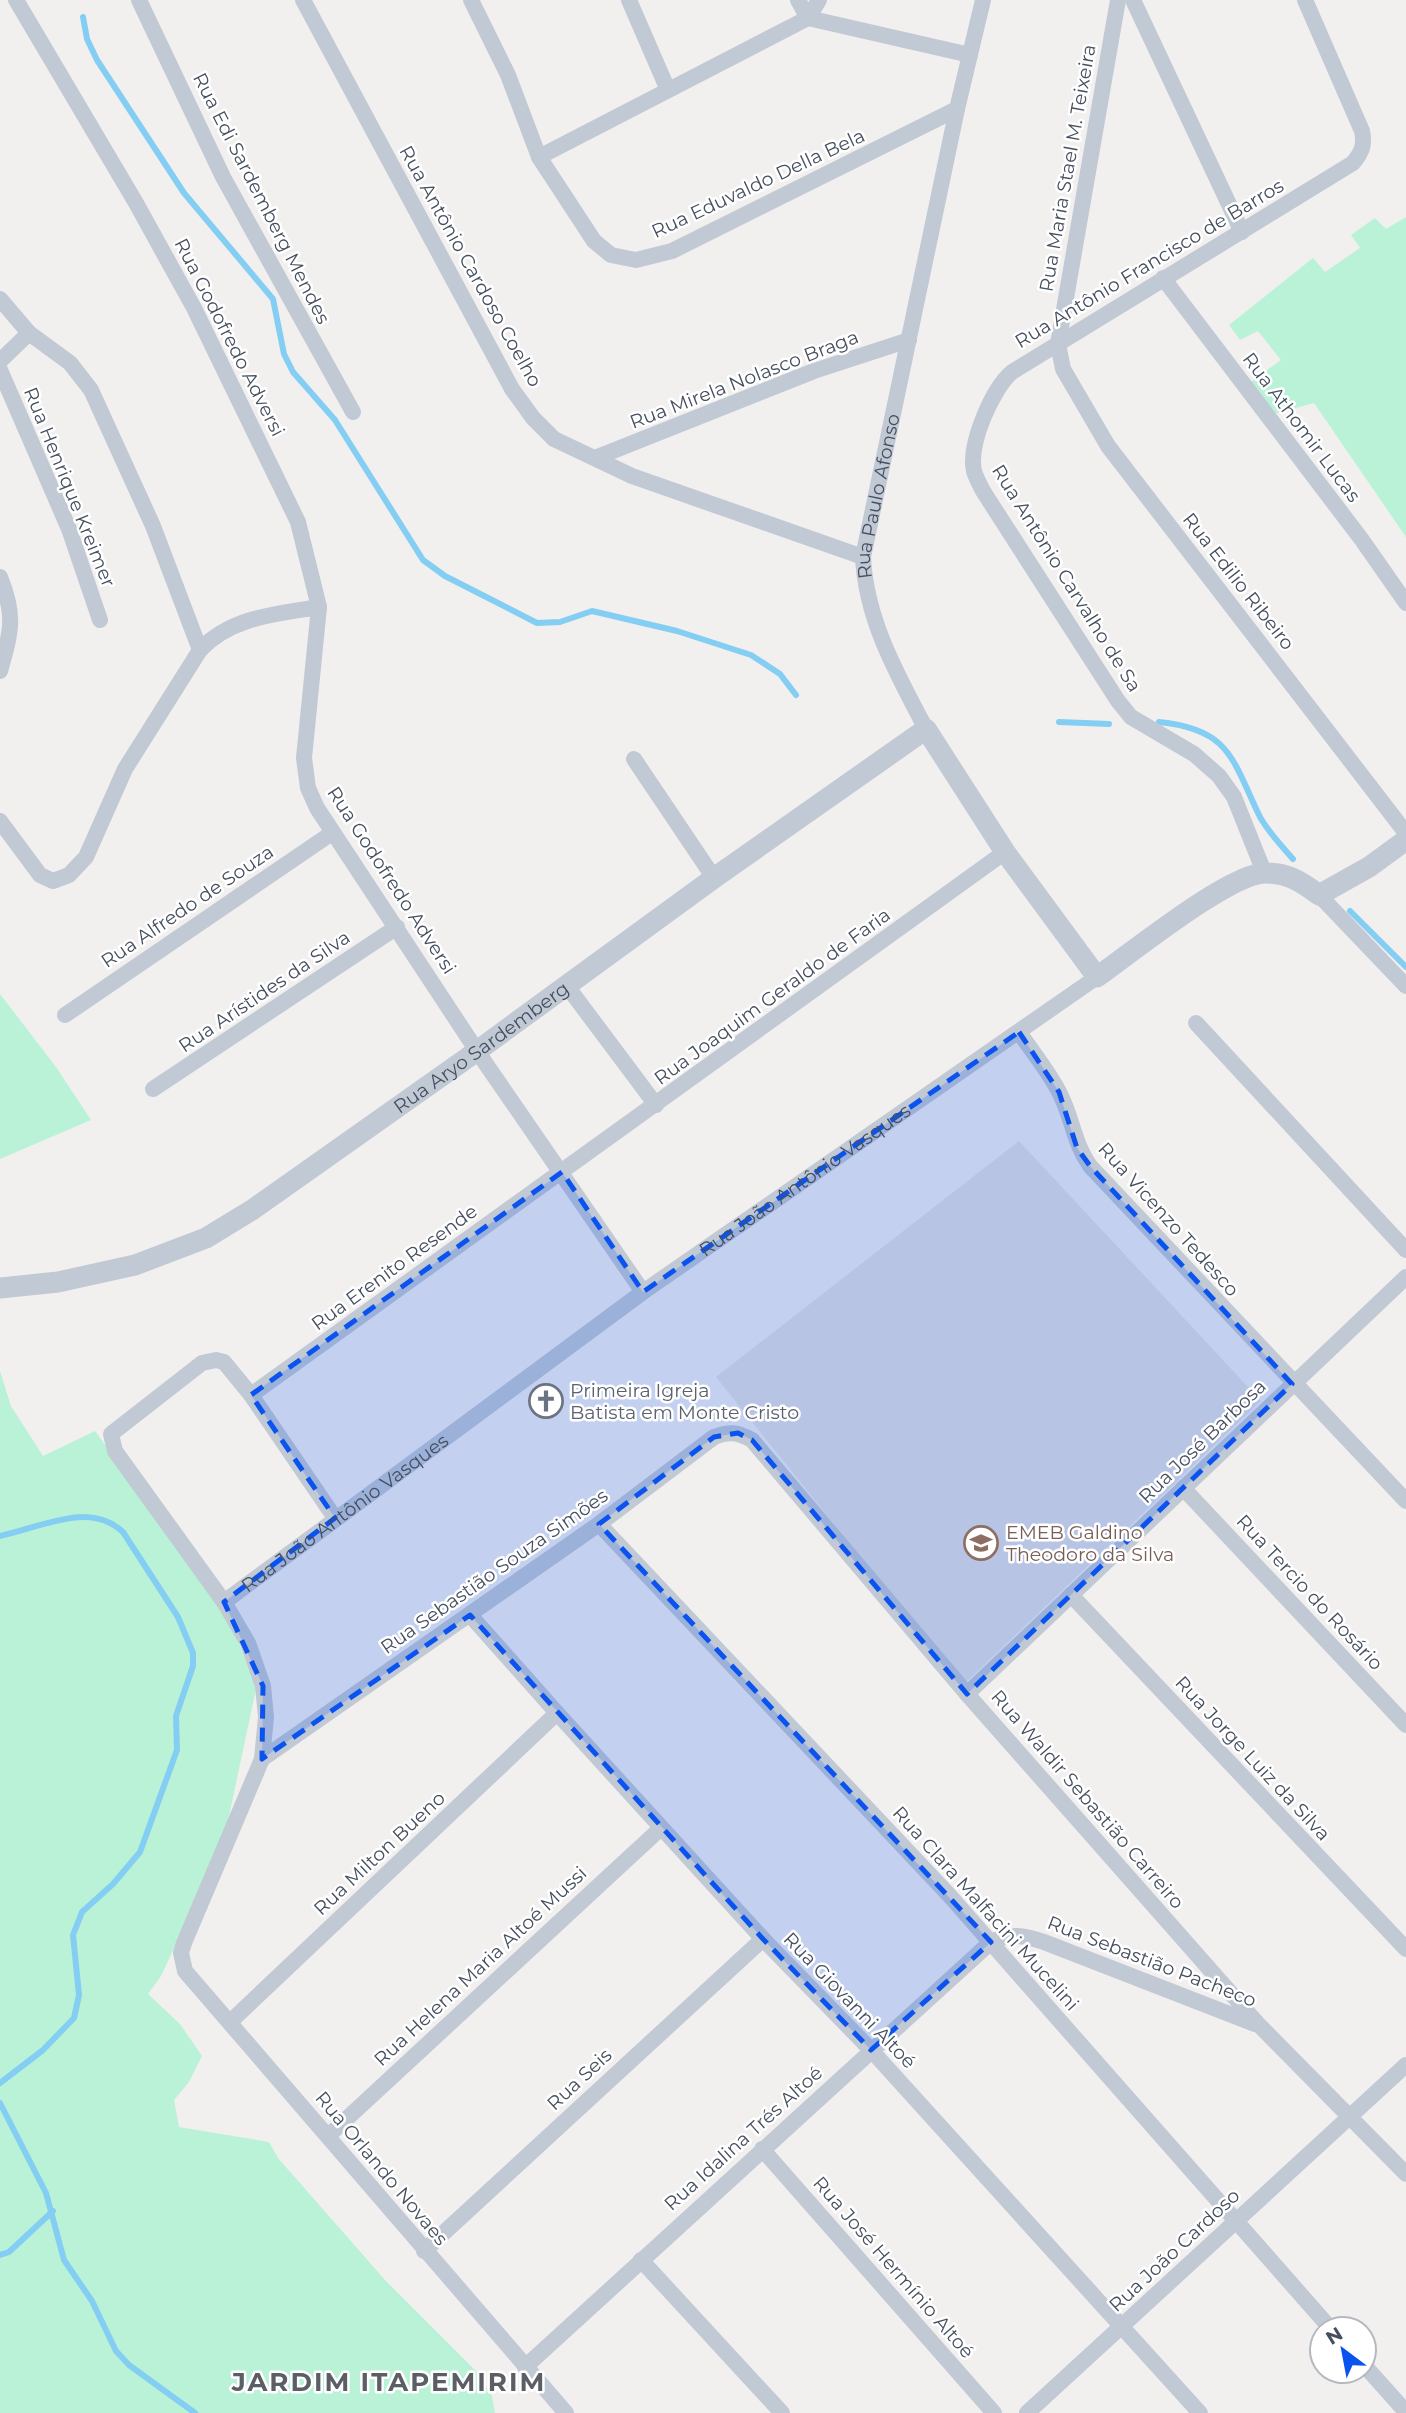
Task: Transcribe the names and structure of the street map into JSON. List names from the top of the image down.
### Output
{
  "streets": {
    "street": [
      "Rua Maria Stael M. Teixeira",
      "Rua Eduvaldo Della Bela",
      "Rua Edi Sardemberg Mendes",
      "Rua Antônio Francisco de Barros",
      "Rua Antônio Cardoso Coelho",
      "Rua Godofredo Adversi",
      "Rua Mirela Nolasco Braga",
      "Rua Athomir Lucas",
      "Rua Henrique Kreimer",
      "Rua Paulo Afonso",
      "Rua Antônio Carvalho de Sa",
      "Rua Edilio Ribeiro",
      "Rua Alfredo de Souza",
      "Rua Arístides da Silva",
      "Rua Joaquim Geraldo de Faria",
      "Rua Aryo Sardemberg",
      "Rua João Antônio Vasques",
      "Rua Vicenzo Tedesco",
      "Rua Erenito Resende",
      "Rua José Barbosa",
      "Rua Sebastião Souza Simões",
      "Rua Tercio do Rosário",
      "Rua Jorge Luiz da Silva",
      "Rua Waldir Sebastião Carreiro",
      "Rua Milton Bueno",
      "Rua Clara Malfacini Mucelini",
      "Rua Sebastião Pacheco",
      "Rua Helena Maria Altoé Mussi",
      "Rua Giovanni Altoé",
      "Rua Seis",
      "Rua Idalina Trés Altoé",
      "Rua Orlando Novaes",
      "Rua João Cardoso",
      "Rua José Hermínio Altoé"
    ]
  },
  "crossings": [
    ["Rua Maria Stael M. Teixeira", "Rua Antônio Francisco de Barros"],
    ["Rua Maria Stael M. Teixeira", "Rua Edilio Ribeiro"],
    ["Rua Eduvaldo Della Bela", "Rua Paulo Afonso"],
    ["Rua Antônio Francisco de Barros", "Rua Athomir Lucas"],
    ["Rua Antônio Francisco de Barros", "Rua Antônio Carvalho de Sa"],
    ["Rua Antônio Francisco de Barros", "Rua Edilio Ribeiro"],
    ["Rua Antônio Cardoso Coelho", "Rua Mirela Nolasco Braga"],
    ["Rua Antônio Cardoso Coelho", "Rua Paulo Afonso"],
    ["Rua Godofredo Adversi", "Rua Alfredo de Souza"],
    ["Rua Godofredo Adversi", "Rua Arístides da Silva"],
    ["Rua Godofredo Adversi", "Rua Joaquim Geraldo de Faria"],
    ["Rua Godofredo Adversi", "Rua Aryo Sardemberg"],
    ["Rua Godofredo Adversi", "Rua João Antônio Vasques"],
    ["Rua Godofredo Adversi", "Rua Erenito Resende"],
    ["Rua Mirela Nolasco Braga", "Rua Paulo Afonso"],
    ["Rua Paulo Afonso", "Rua Joaquim Geraldo de Faria"],
    ["Rua Paulo Afonso", "Rua Aryo Sardemberg"],
    ["Rua Paulo Afonso", "Rua João Antônio Vasques"],
    ["Rua Antônio Carvalho de Sa", "Rua João Antônio Vasques"],
    ["Rua Joaquim Geraldo de Faria", "Rua Erenito Resende"],
    ["Rua João Antônio Vasques", "Rua Vicenzo Tedesco"],
    ["Rua Vicenzo Tedesco", "Rua José Barbosa"],
    ["Rua José Barbosa", "Rua Tercio do Rosário"],
    ["Rua José Barbosa", "Rua Jorge Luiz da Silva"],
    ["Rua José Barbosa", "Rua Waldir Sebastião Carreiro"],
    ["Rua Sebastião Souza Simões", "Rua Waldir Sebastião Carreiro"],
    ["Rua Sebastião Souza Simões", "Rua Clara Malfacini Mucelini"],
    ["Rua Sebastião Souza Simões", "Rua Giovanni Altoé"],
    ["Rua Sebastião Souza Simões", "Rua Orlando Novaes"],
    ["Rua Waldir Sebastião Carreiro", "Rua Sebastião Pacheco"],
    ["Rua Waldir Sebastião Carreiro", "Rua João Cardoso"],
    ["Rua Milton Bueno", "Rua Giovanni Altoé"],
    ["Rua Milton Bueno", "Rua Orlando Novaes"],
    ["Rua Clara Malfacini Mucelini", "Rua Sebastião Pacheco"],
    ["Rua Clara Malfacini Mucelini", "Rua Idalina Trés Altoé"],
    ["Rua Clara Malfacini Mucelini", "Rua João Cardoso"],
    ["Rua Sebastião Pacheco", "Rua Idalina Trés Altoé"],
    ["Rua Helena Maria Altoé Mussi", "Rua Giovanni Altoé"],
    ["Rua Helena Maria Altoé Mussi", "Rua Orlando Novaes"],
    ["Rua Giovanni Altoé", "Rua Seis"],
    ["Rua Giovanni Altoé", "Rua Idalina Trés Altoé"],
    ["Rua Giovanni Altoé", "Rua João Cardoso"],
    ["Rua Seis", "Rua Orlando Novaes"],
    ["Rua Idalina Trés Altoé", "Rua Orlando Novaes"],
    ["Rua Idalina Trés Altoé", "Rua José Hermínio Altoé"]
  ],
  "districts": ["JARDIM ITAPEMIRIM"],
  "places": {
    "church": ["Primeira Igreja Batista em Monte Cristo"],
    "school or university": ["EMEB Galdino Theodoro da Silva"]
  },
  "north": "top left"
}
